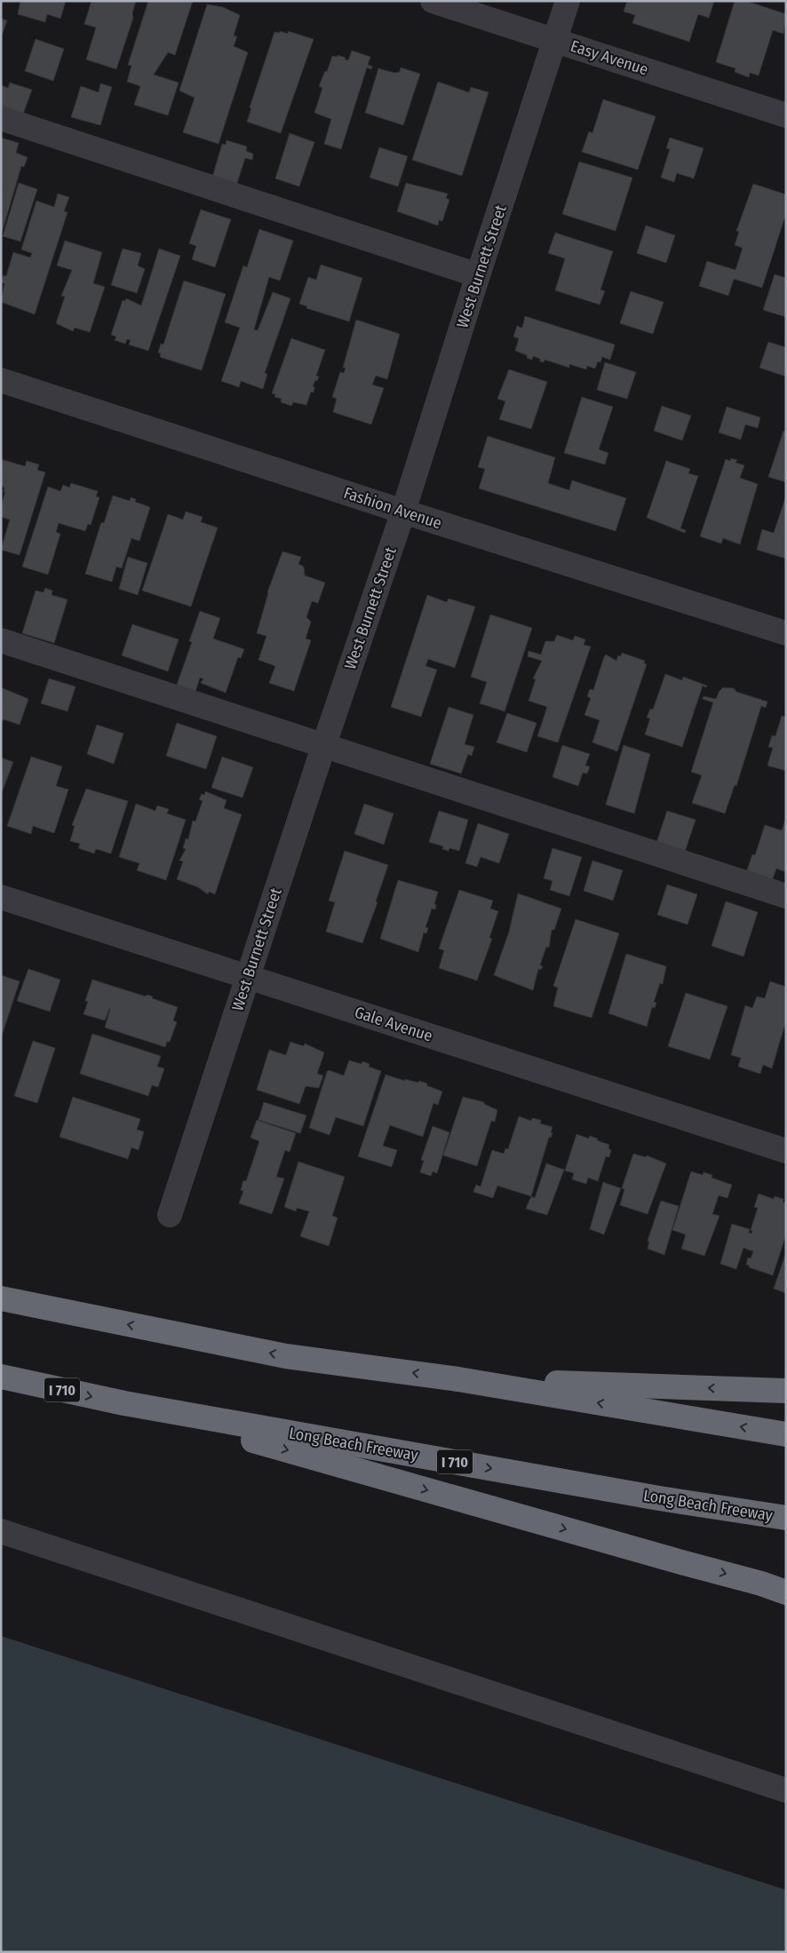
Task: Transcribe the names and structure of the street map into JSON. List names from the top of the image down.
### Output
{
  "streets": {
    "highway": ["I 710", "Long Beach Freeway"],
    "street": [
      "Easy Avenue",
      "West Burnett Street",
      "Fashion Avenue",
      "Gale Avenue"
    ]
  },
  "crossings": [
    ["Easy Avenue", "West Burnett Street"],
    ["West Burnett Street", "Fashion Avenue"],
    ["West Burnett Street", "Gale Avenue"]
  ]
}
